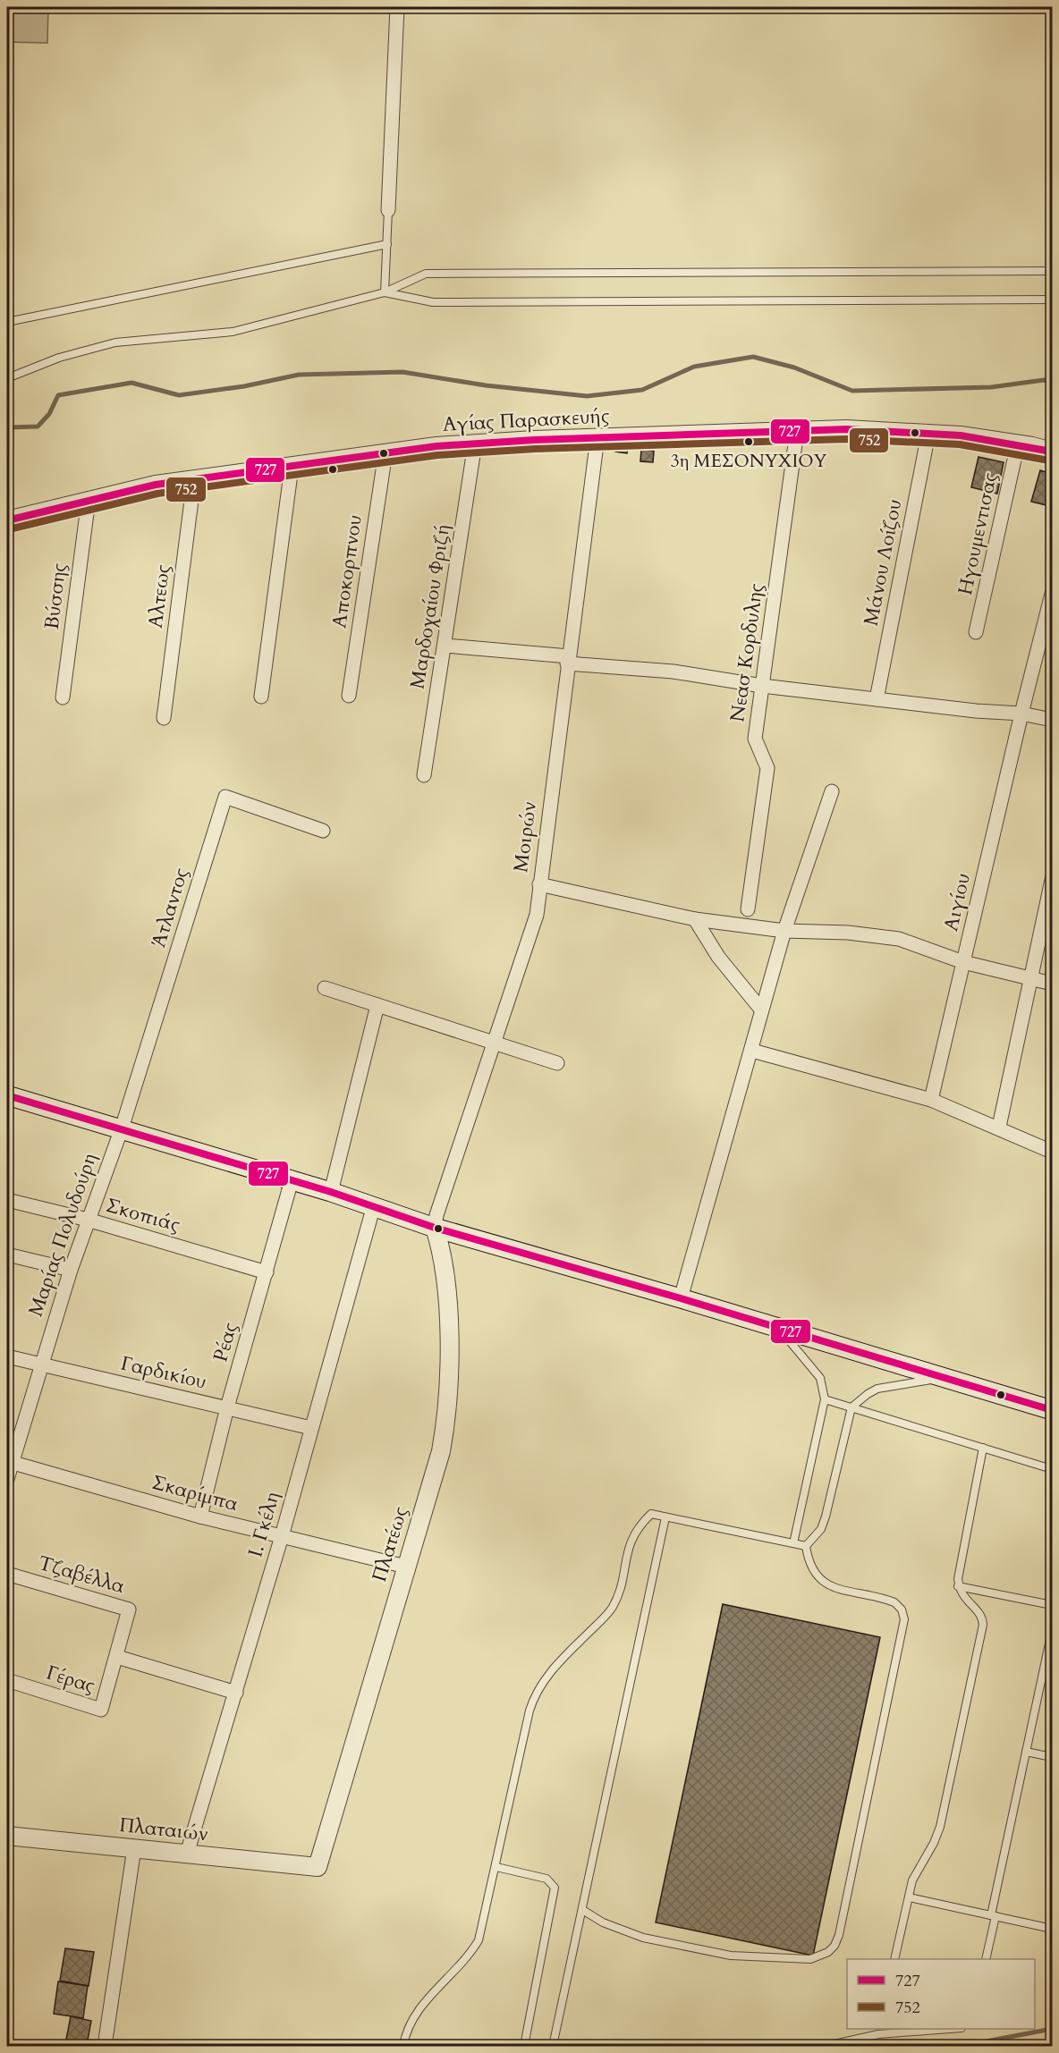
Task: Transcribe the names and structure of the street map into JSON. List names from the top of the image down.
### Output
{
  "streets": {
    "street": [
      "Αγίας Παρασκευής",
      "Ηγουμεντισας",
      "Μάνου Λοίζου",
      "Αποκορπνου",
      "Βύσσης",
      "Αλτεως",
      "Μαρδοχαίου Φριζή",
      "Νεασ Κορδυλης",
      "Μοιρών",
      "Αιγίου",
      "Άτλαντος",
      "Σκοπιάς",
      "Μαρίας Πολυδούρη",
      "Ρέας",
      "Γαρδικίου",
      "Σκαρίμπα",
      "Ι. Γκέλη",
      "Πλατέως",
      "Τζαβέλλα",
      "Γέρας",
      "Πλαταιών"
    ]
  },
  "crossings": [
    ["Αγίας Παρασκευής", "Ηγουμεντισας"],
    ["Αγίας Παρασκευής", "Μάνου Λοίζου"],
    ["Αγίας Παρασκευής", "Αποκορπνου"],
    ["Αγίας Παρασκευής", "Βύσσης"],
    ["Αγίας Παρασκευής", "Αλτεως"],
    ["Αγίας Παρασκευής", "Μαρδοχαίου Φριζή"],
    ["Αγίας Παρασκευής", "Νεασ Κορδυλης"],
    ["Αγίας Παρασκευής", "Μοιρών"],
    ["Μοιρών", "Πλατέως"],
    ["Άτλαντος", "Μαρίας Πολυδούρη"],
    ["Σκοπιάς", "Μαρίας Πολυδούρη"],
    ["Σκοπιάς", "Ρέας"],
    ["Μαρίας Πολυδούρη", "Γαρδικίου"],
    ["Μαρίας Πολυδούρη", "Σκαρίμπα"],
    ["Ρέας", "Γαρδικίου"],
    ["Ρέας", "Σκαρίμπα"],
    ["Γαρδικίου", "Ι. Γκέλη"],
    ["Σκαρίμπα", "Ι. Γκέλη"],
    ["Σκαρίμπα", "Πλατέως"],
    ["Ι. Γκέλη", "Πλαταιών"],
    ["Πλατέως", "Πλαταιών"],
    ["Τζαβέλλα", "Γέρας"]
  ],
  "places": ["3η ΜΕΣΟΝΥΧΙΟΥ"],
  "lines": ["transit line 727", "transit line 752"],
  "legend": ["727", "752"]
}
